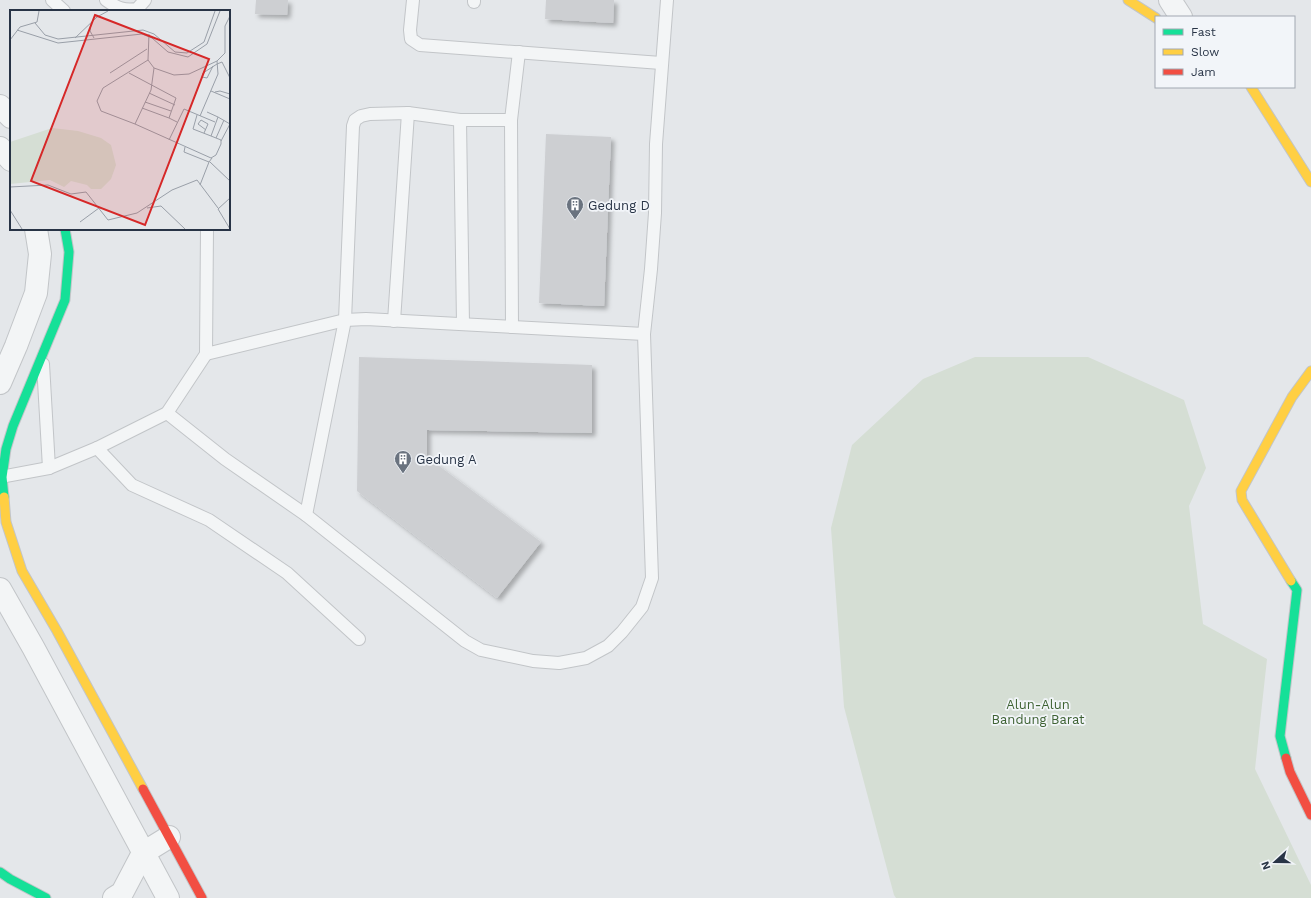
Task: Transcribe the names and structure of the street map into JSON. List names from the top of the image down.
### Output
{
  "parks": ["Alun-Alun Bandung Barat"],
  "places": {
    "building": ["Gedung D", "Gedung A"]
  },
  "legend": ["Fast", "Slow", "Jam"],
  "north": "left"
}
